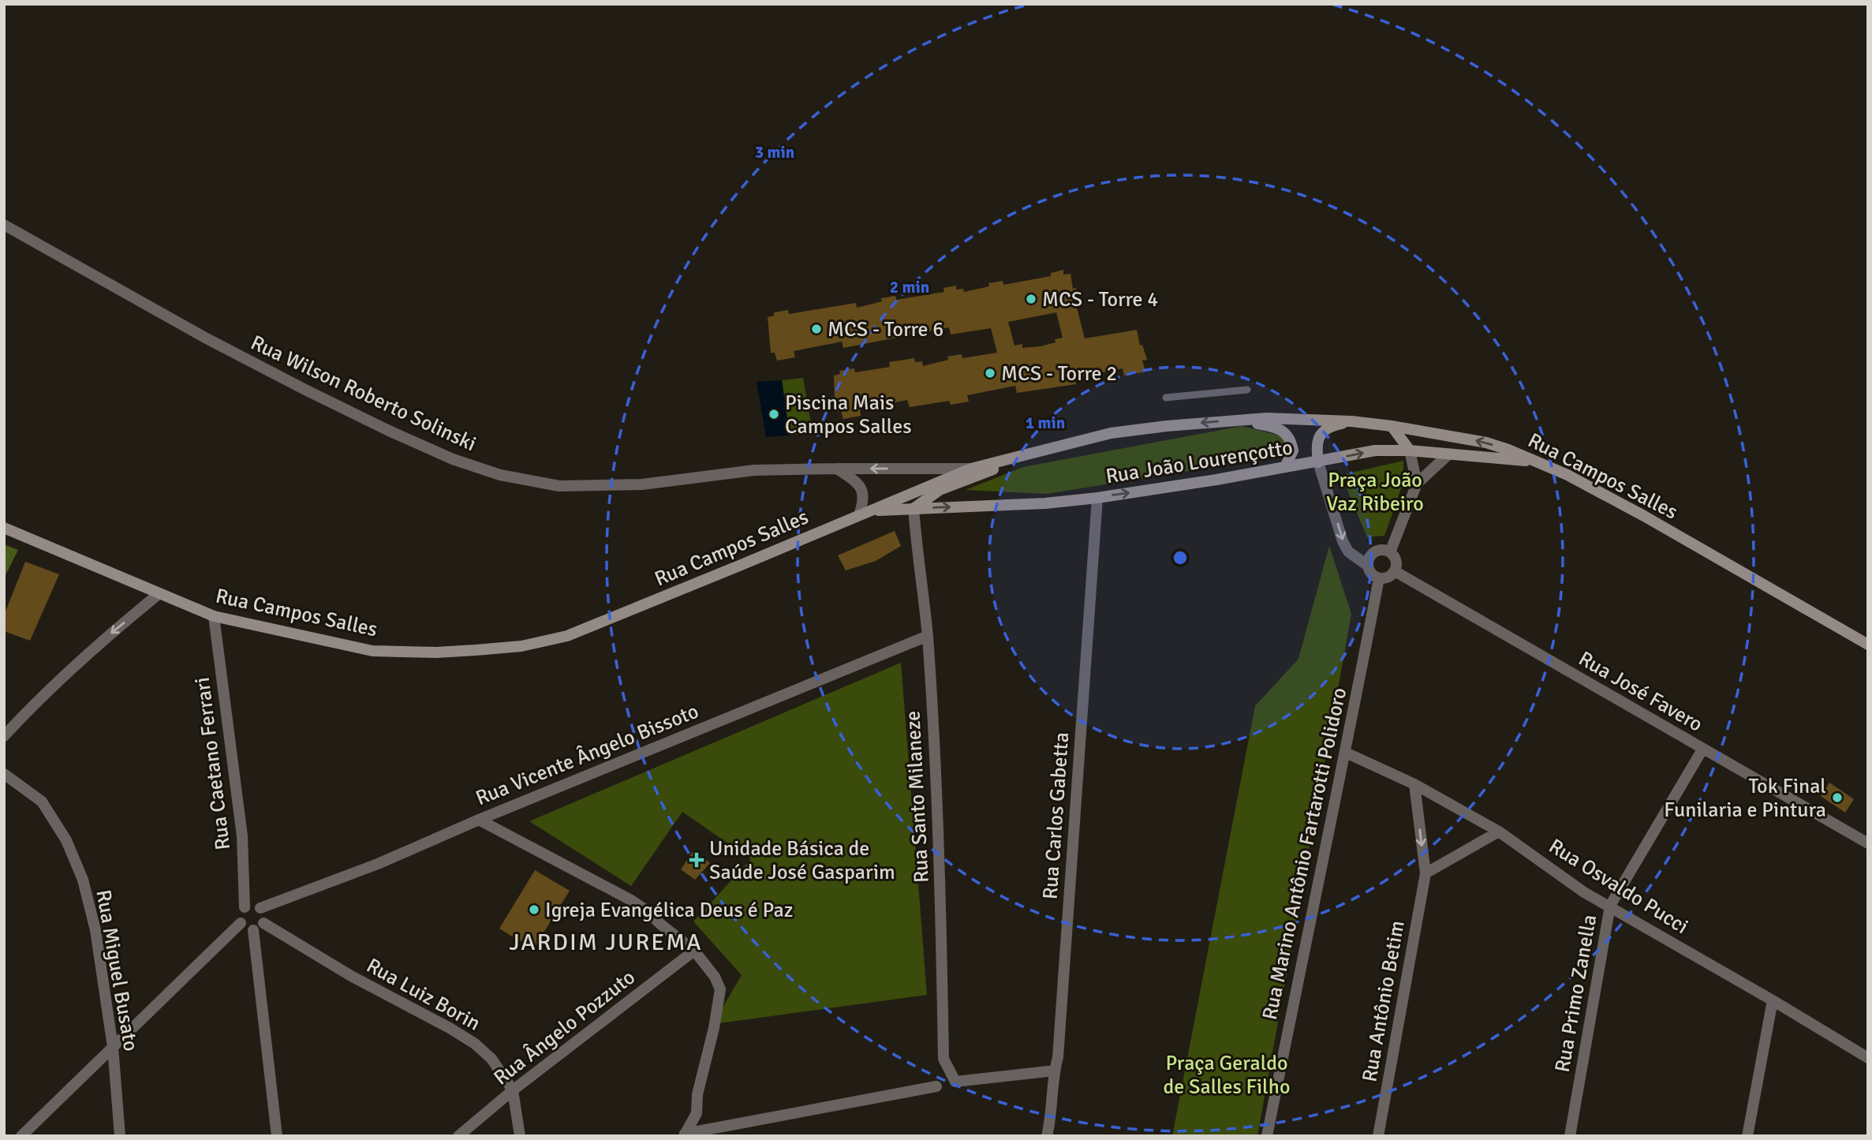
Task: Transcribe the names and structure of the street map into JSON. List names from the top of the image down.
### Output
{
  "streets": {
    "main road": ["Rua João Lourençotto", "Rua Campos Salles"],
    "street": [
      "Rua Wilson Roberto Solinski",
      "Rua José Favero",
      "Rua Vicente Ângelo Bissoto",
      "Rua Caetano Ferrari",
      "Rua Santo Milaneze",
      "Rua Carlos Gabetta",
      "Rua Marino Antônio Fartarotti Polidoro",
      "Rua Osvaldo Pucci",
      "Rua Miguel Busato",
      "Rua Primo Zanella",
      "Rua Luiz Borin",
      "Rua Antônio Betim",
      "Rua Ângelo Pozzuto"
    ]
  },
  "crossings": [
    ["Rua Wilson Roberto Solinski", "Rua Campos Salles"],
    ["Rua João Lourençotto", "Rua Campos Salles"],
    ["Rua João Lourençotto", "Rua Santo Milaneze"],
    ["Rua João Lourençotto", "Rua Carlos Gabetta"],
    ["Rua Campos Salles", "Rua Caetano Ferrari"],
    ["Rua Campos Salles", "Rua Santo Milaneze"],
    ["Rua José Favero", "Rua Marino Antônio Fartarotti Polidoro"],
    ["Rua José Favero", "Rua Primo Zanella"],
    ["Rua Vicente Ângelo Bissoto", "Rua Caetano Ferrari"],
    ["Rua Vicente Ângelo Bissoto", "Rua Santo Milaneze"],
    ["Rua Vicente Ângelo Bissoto", "Rua Luiz Borin"],
    ["Rua Caetano Ferrari", "Rua Luiz Borin"],
    ["Rua Santo Milaneze", "Rua Carlos Gabetta"],
    ["Rua Marino Antônio Fartarotti Polidoro", "Rua Osvaldo Pucci"],
    ["Rua Osvaldo Pucci", "Rua Primo Zanella"],
    ["Rua Osvaldo Pucci", "Rua Antônio Betim"],
    ["Rua Luiz Borin", "Rua Ângelo Pozzuto"]
  ],
  "one_way": ["Rua João Lourençotto"],
  "districts": ["JARDIM JUREMA"],
  "parks": ["Praça João Vaz Ribeiro", "Praça Geraldo de Salles Filho"],
  "places": {
    "other": [
      "MCS - Torre 4",
      "MCS - Torre 6",
      "MCS - Torre 2",
      "Piscina Mais Campos Salles",
      "Tok Final Funilaria e Pintura",
      "Igreja Evangélica Deus é Paz"
    ],
    "health": ["Unidade Básica de Saúde José Gasparim"]
  },
  "rings": ["3 min", "2 min", "1 min"]
}
